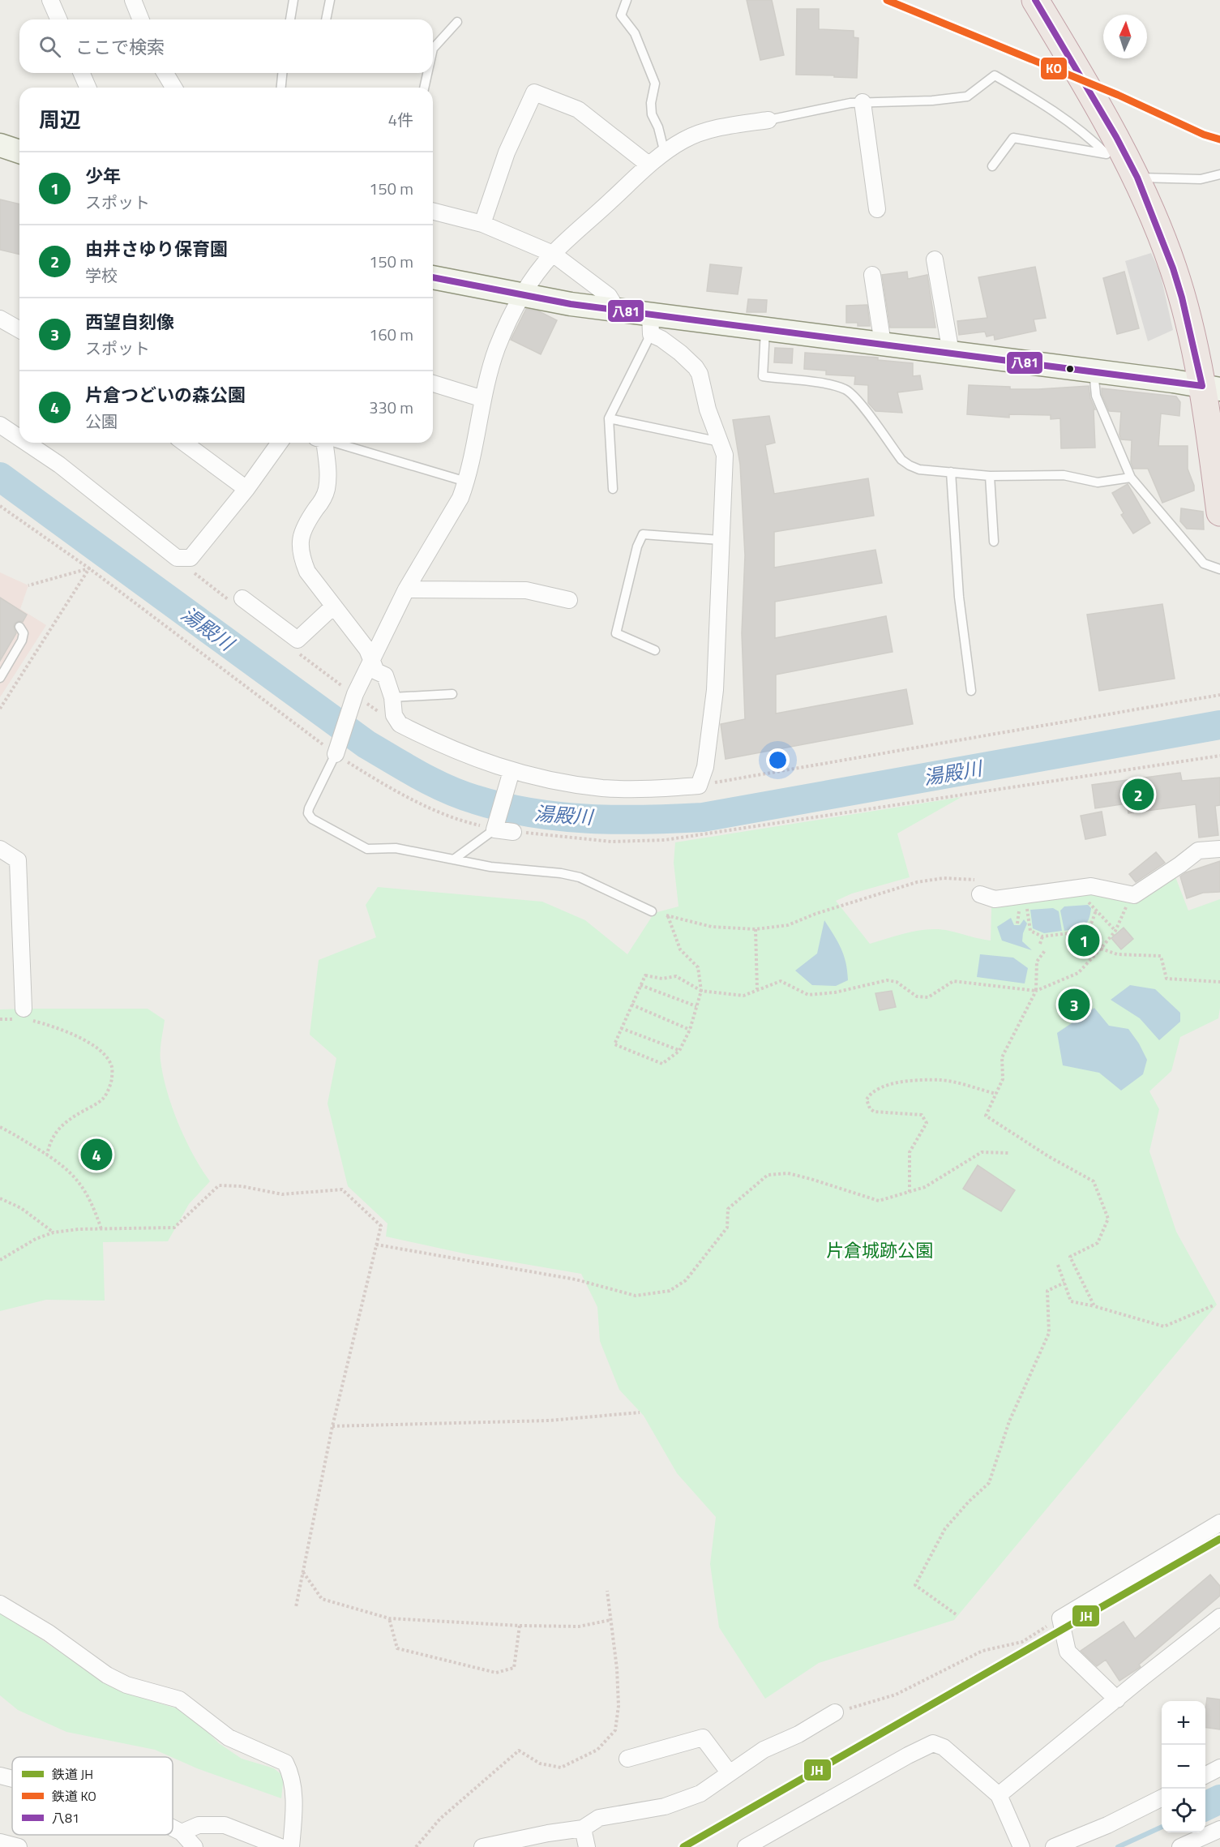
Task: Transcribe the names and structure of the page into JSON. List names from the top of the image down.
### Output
{
  "water": ["湯殿川"],
  "parks": ["片倉城跡公園"],
  "lines": ["rail line KO", "transit line 八81", "rail line JH"],
  "legend": ["鉄道 JH", "鉄道 KO", "八81"],
  "north": "top",
  "page": {
    "search": "ここで検索",
    "heading": ["周辺", "4件"],
    "list": [
      {
        "mark": "1",
        "name": "少年",
        "note": "スポット",
        "value": "150 m"
      },
      {
        "mark": "2",
        "name": "由井さゆり保育園",
        "note": "学校",
        "value": "150 m"
      },
      {
        "mark": "3",
        "name": "西望自刻像",
        "note": "スポット",
        "value": "160 m"
      },
      {
        "mark": "4",
        "name": "片倉つどいの森公園",
        "note": "公園",
        "value": "330 m"
      }
    ],
    "pins": [
      "2",
      "1",
      "3",
      "4"
    ],
    "map_buttons": ["+", "−"]
  }
}
